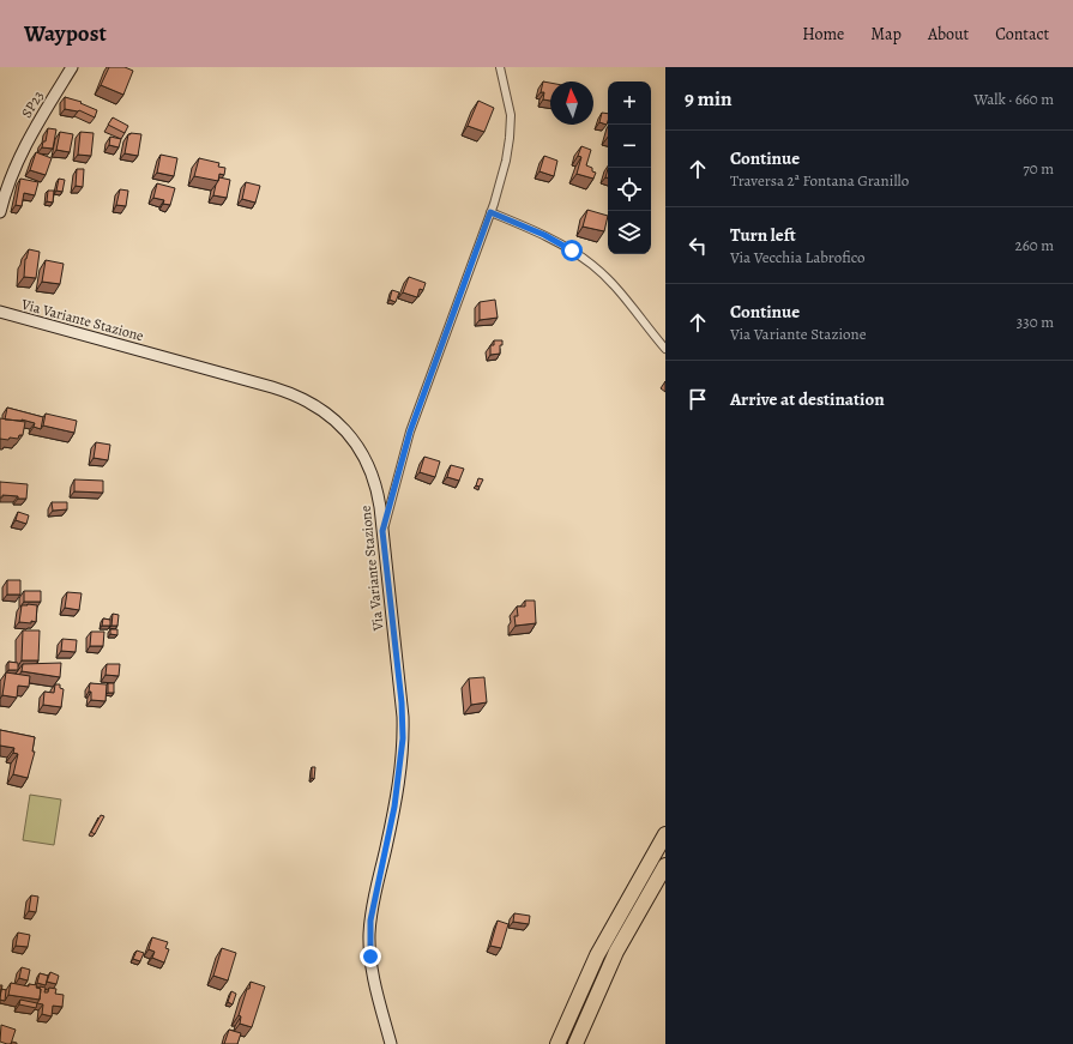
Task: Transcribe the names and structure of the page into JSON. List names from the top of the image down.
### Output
{
  "streets": {
    "street": ["SP23", "Via Variante Stazione"]
  },
  "north": "top",
  "page": {
    "header": "Waypost",
    "nav": [
      "Home",
      "Map",
      "About",
      "Contact"
    ],
    "heading": ["9 min", "Walk · 660 m"],
    "map_buttons": ["+", "−"],
    "list": [
      ["Continue", "Traversa 2ª Fontana Granillo", "70 m"],
      ["Turn left", "Via Vecchia Labrofico", "260 m"],
      ["Continue", "Via Variante Stazione", "330 m"],
      "Arrive at destination"
    ]
  }
}
